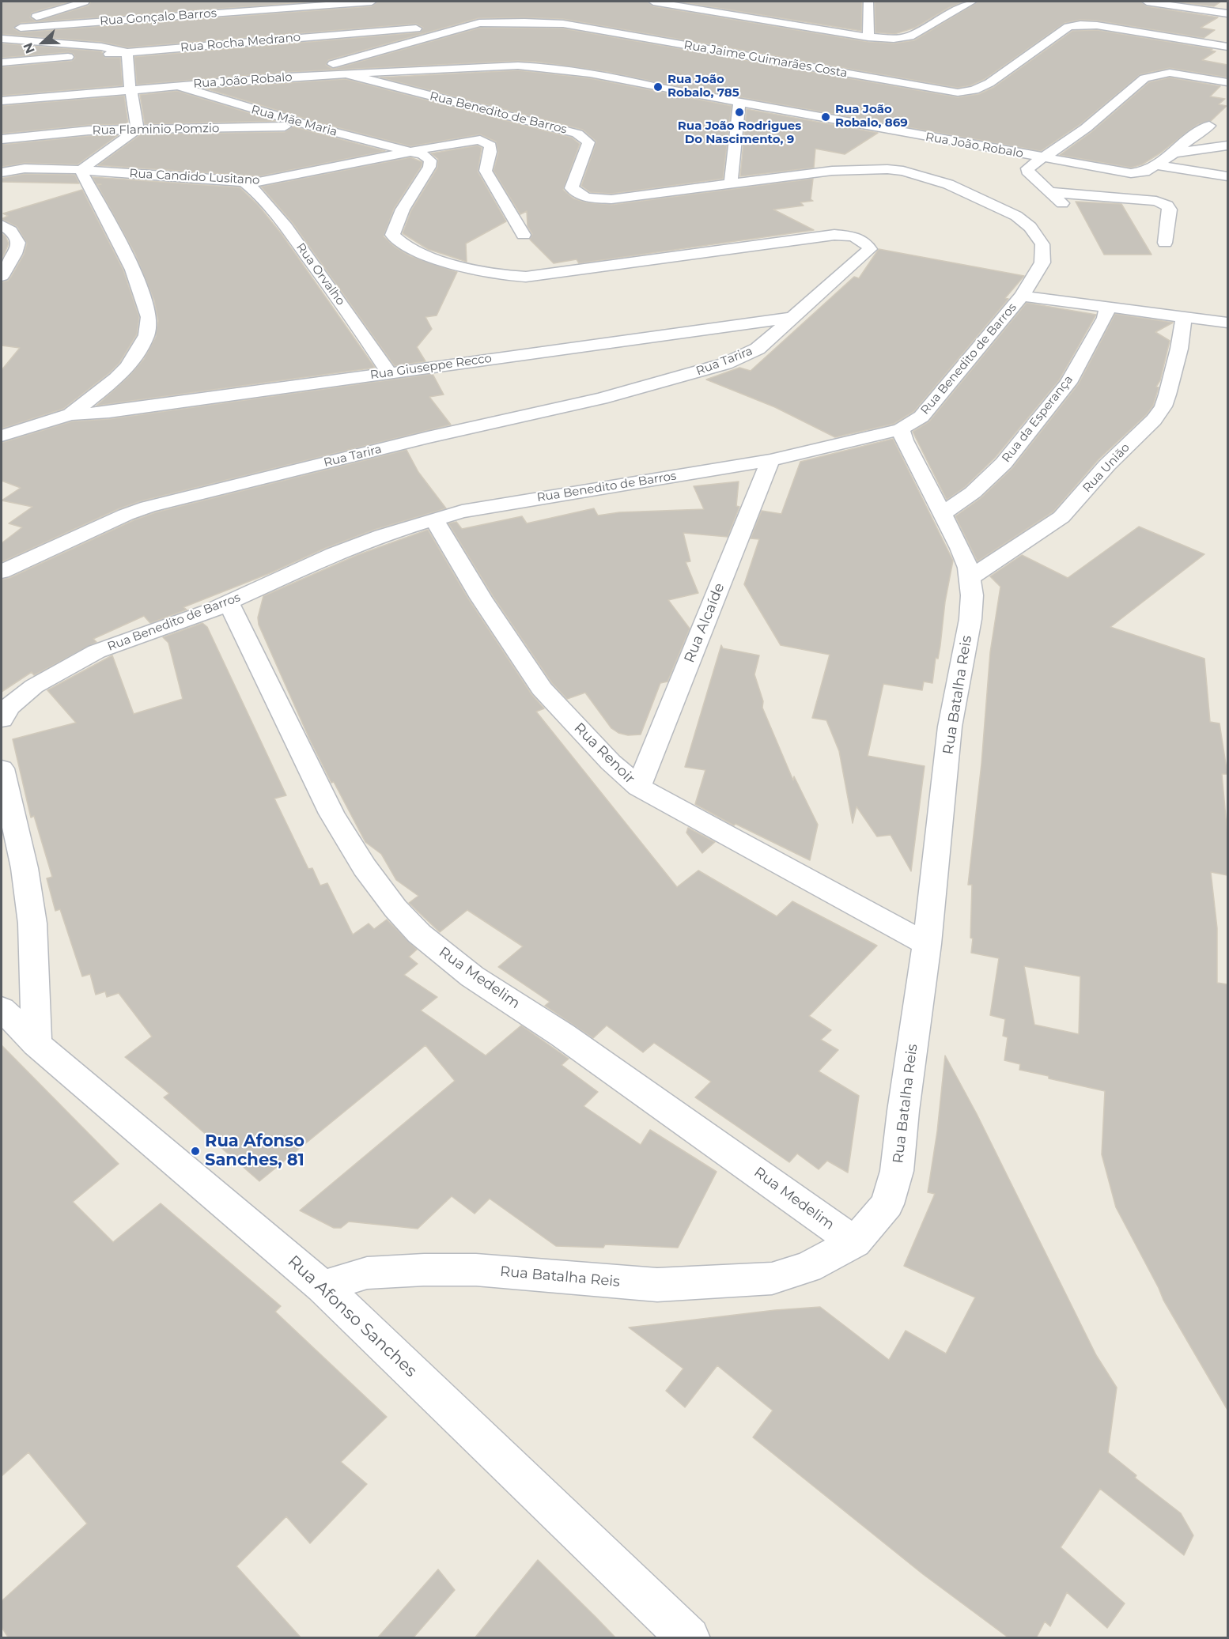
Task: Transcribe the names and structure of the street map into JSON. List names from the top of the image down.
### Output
{
  "streets": {
    "street": [
      "Rua Gonçalo Barros",
      "Rua Rocha Medrano",
      "Rua Jaime Guimarães Costa",
      "Rua João Robalo",
      "Rua Benedito de Barros",
      "Rua Mãe Maria",
      "Rua Flaminio Pomzio",
      "Rua Candido Lusitano",
      "Rua Orvalho",
      "Rua Tarira",
      "Rua Giuseppe Recco",
      "Rua da Esperança",
      "Rua União",
      "Rua Alcaíde",
      "Rua Batalha Reis",
      "Rua Renoir",
      "Rua Medelim",
      "Rua Afonso Sanches"
    ]
  },
  "crossings": [
    ["Rua Rocha Medrano", "Rua Jaime Guimarães Costa"],
    ["Rua Jaime Guimarães Costa", "Rua João Robalo"],
    ["Rua João Robalo", "Rua Benedito de Barros"],
    ["Rua João Robalo", "Rua Mãe Maria"],
    ["Rua Benedito de Barros", "Rua Alcaíde"],
    ["Rua Benedito de Barros", "Rua Batalha Reis"],
    ["Rua Benedito de Barros", "Rua Renoir"],
    ["Rua Benedito de Barros", "Rua Medelim"],
    ["Rua Mãe Maria", "Rua Flaminio Pomzio"],
    ["Rua Mãe Maria", "Rua Candido Lusitano"],
    ["Rua Mãe Maria", "Rua Tarira"],
    ["Rua Candido Lusitano", "Rua Orvalho"],
    ["Rua Candido Lusitano", "Rua Tarira"],
    ["Rua Orvalho", "Rua Giuseppe Recco"],
    ["Rua Tarira", "Rua Giuseppe Recco"],
    ["Rua da Esperança", "Rua Batalha Reis"],
    ["Rua União", "Rua Batalha Reis"],
    ["Rua Alcaíde", "Rua Renoir"],
    ["Rua Batalha Reis", "Rua Renoir"],
    ["Rua Batalha Reis", "Rua Medelim"],
    ["Rua Batalha Reis", "Rua Afonso Sanches"]
  ],
  "places": [
    "Rua João Robalo, 785",
    "Rua João Rodrigues Do Nascimento, 9",
    "Rua João Robalo, 869",
    "Rua Afonso Sanches, 81"
  ],
  "north": "left"
}
